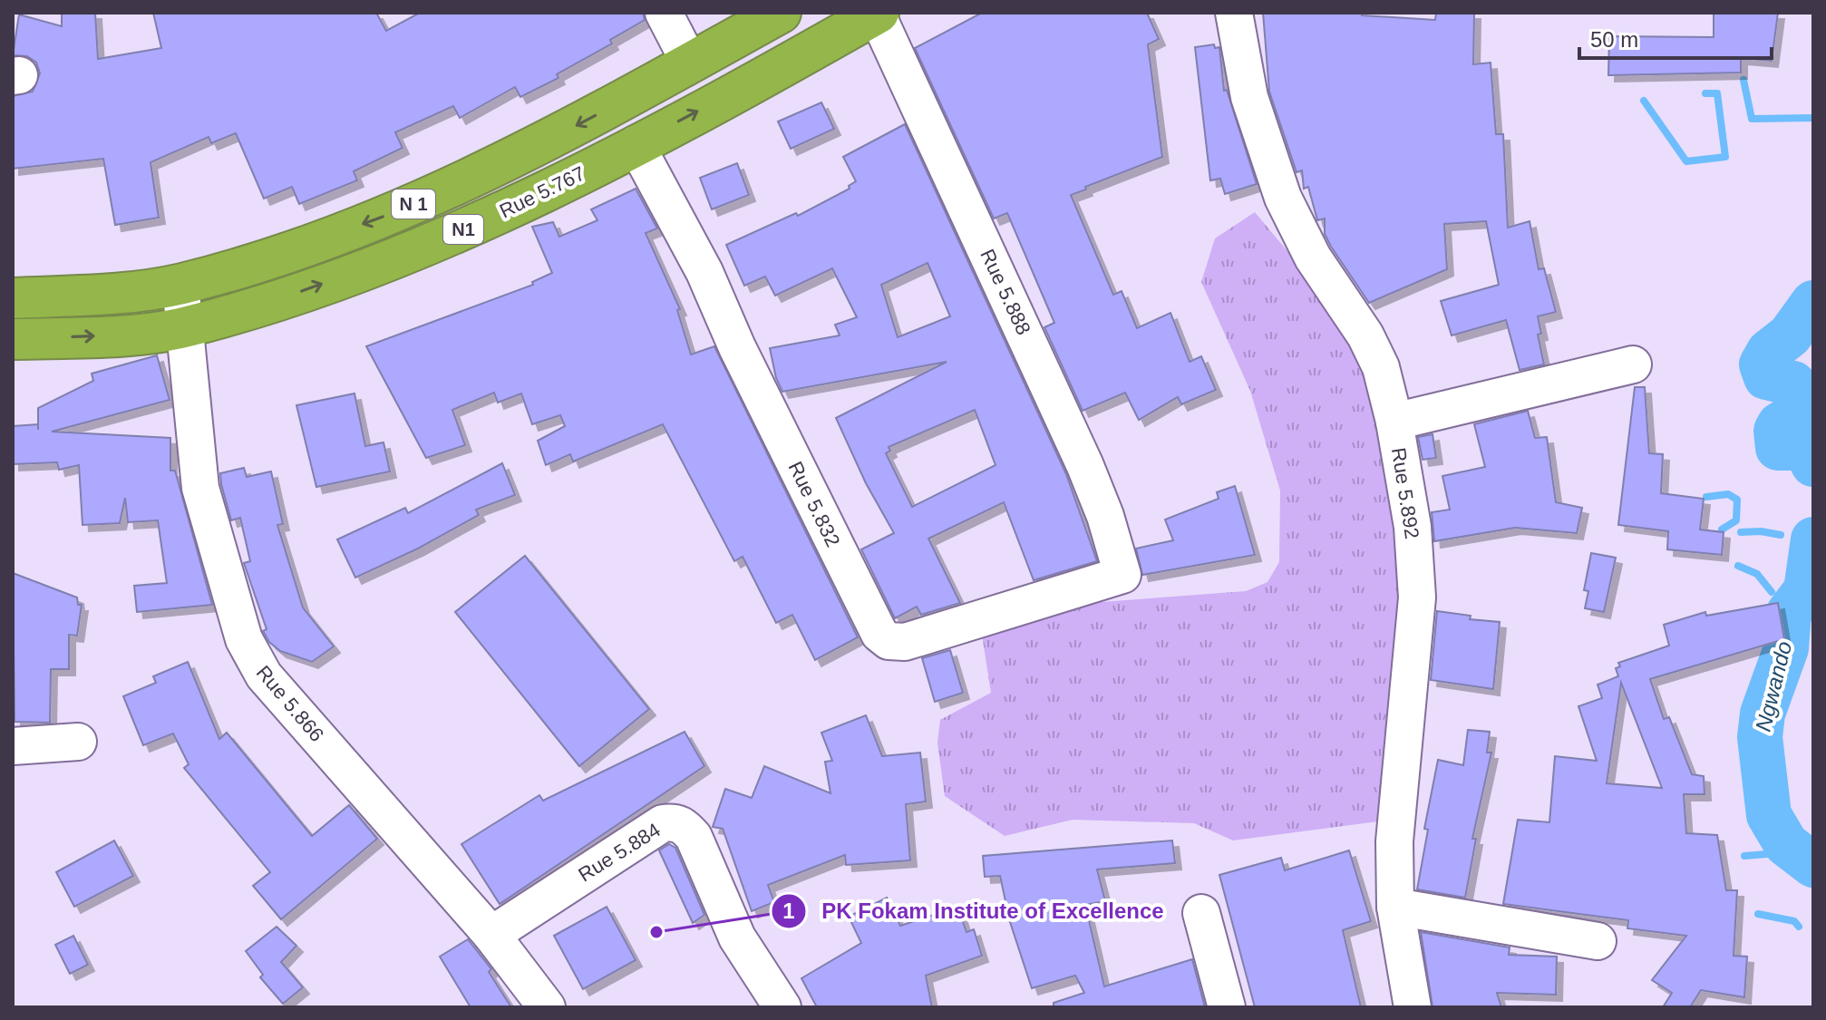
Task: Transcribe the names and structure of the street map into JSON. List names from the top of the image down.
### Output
{
  "streets": {
    "highway": ["Rue 5.767", "N 1", "N1"],
    "street": [
      "Rue 5.888",
      "Rue 5.892",
      "Rue 5.832",
      "Rue 5.866",
      "Rue 5.884"
    ]
  },
  "crossings": [
    ["Rue 5.767", "Rue 5.888"],
    ["Rue 5.767", "Rue 5.832"],
    ["Rue 5.767", "Rue 5.866"],
    ["N 1", "Rue 5.866"],
    ["Rue 5.888", "Rue 5.832"],
    ["Rue 5.866", "Rue 5.884"]
  ],
  "water": ["Ngwando"],
  "places": ["PK Fokam Institute of Excellence"],
  "scale_bar": "50 m"
}
